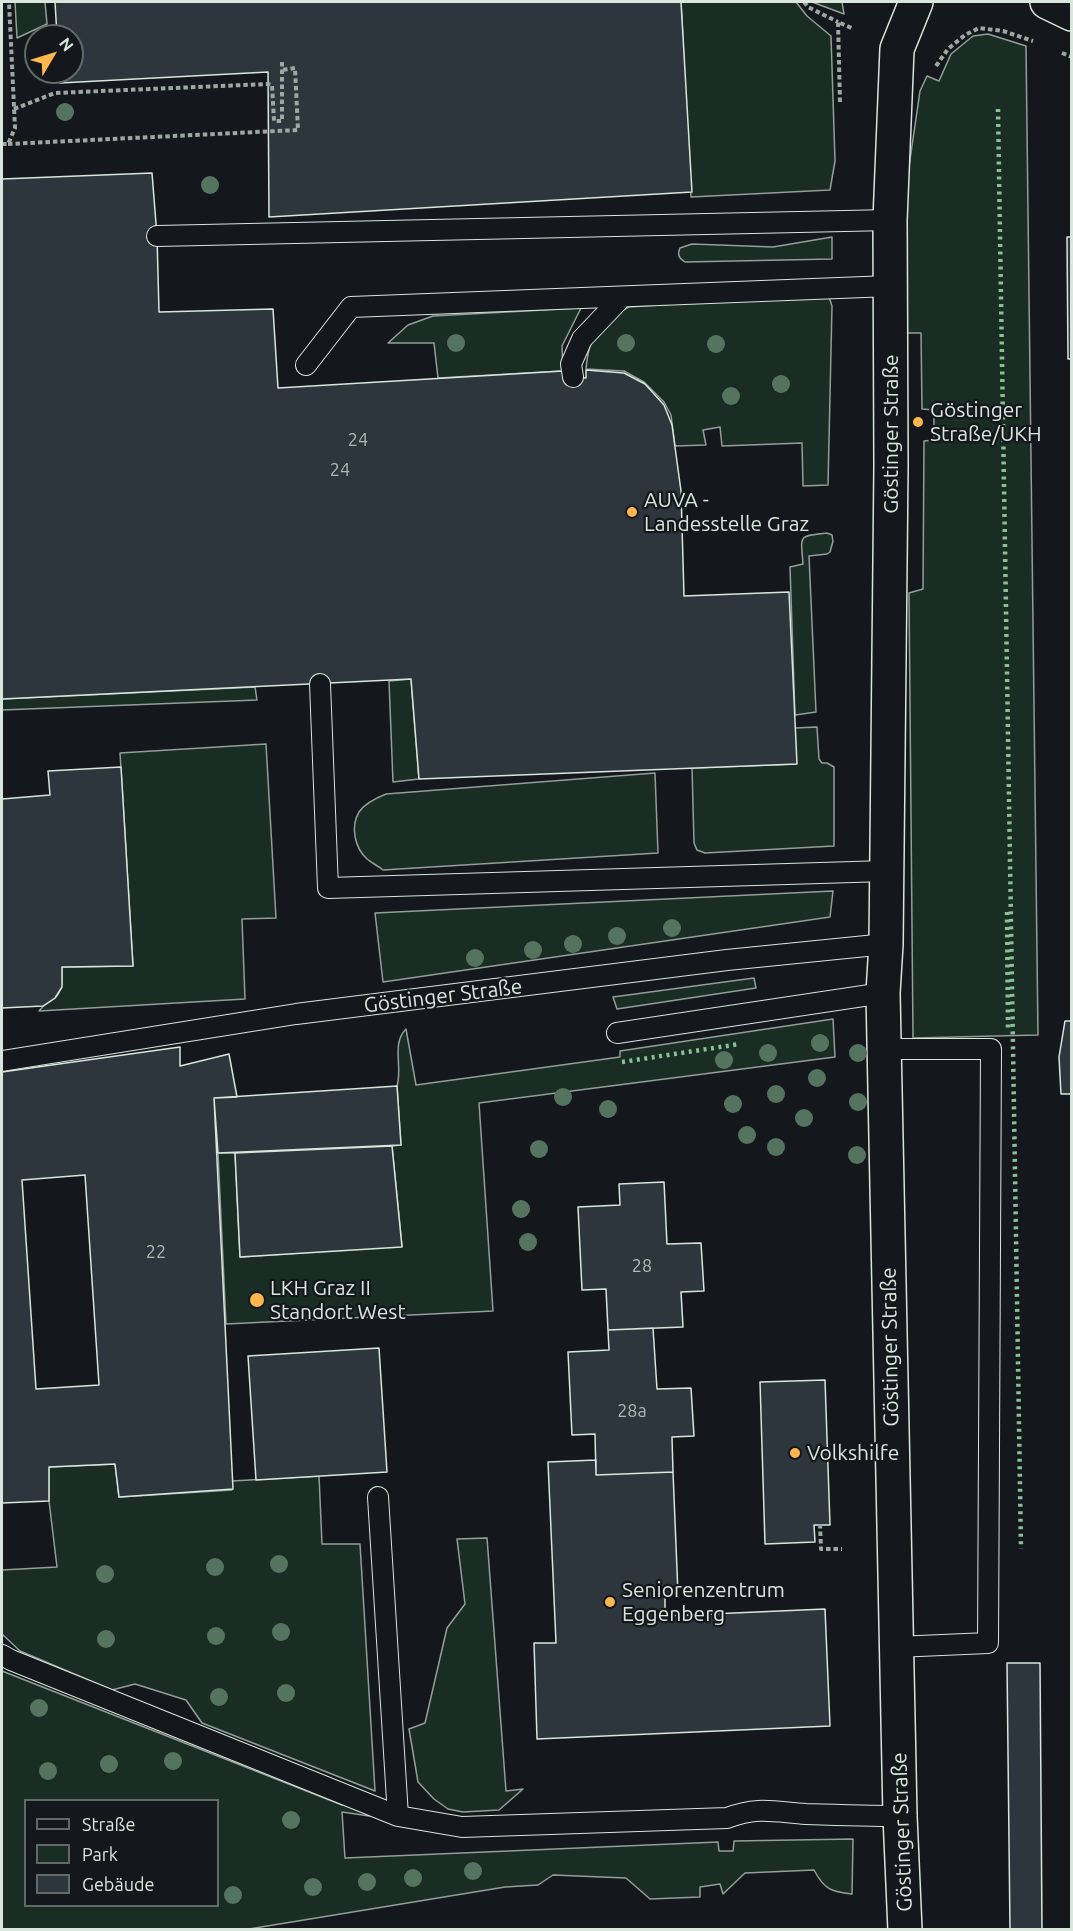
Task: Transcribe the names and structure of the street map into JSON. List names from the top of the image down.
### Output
{
  "streets": {
    "street": ["Göstinger Straße"]
  },
  "places": [
    "Göstinger Straße/UKH",
    "AUVA - Landesstelle Graz",
    "LKH Graz II Standort West",
    "Volkshilfe",
    "Seniorenzentrum Eggenberg"
  ],
  "house_numbers": [
    "24",
    "24",
    "22",
    "28",
    "28a"
  ],
  "legend": ["Straße", "Park", "Gebäude"],
  "north": "top right"
}
